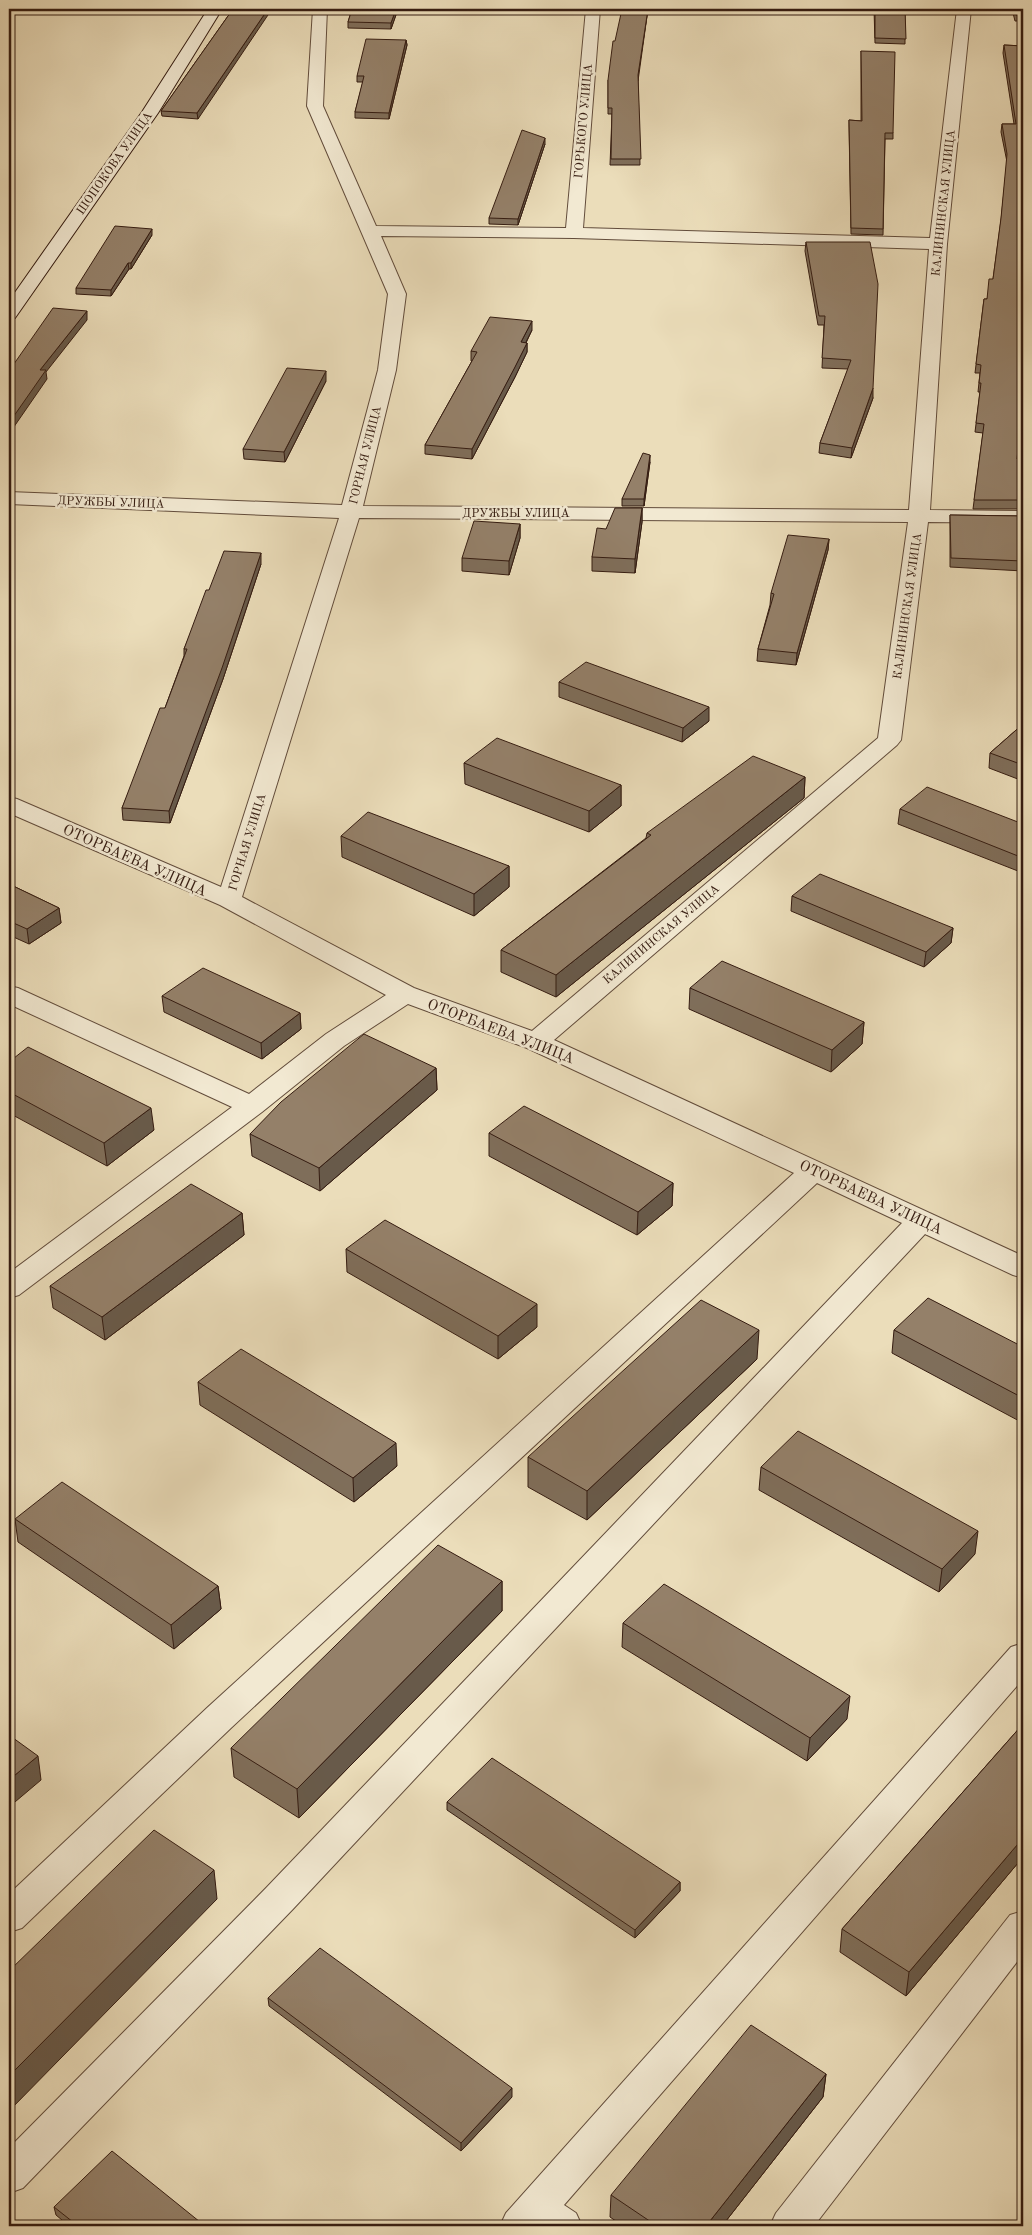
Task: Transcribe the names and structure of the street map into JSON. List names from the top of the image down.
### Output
{
  "streets": {
    "street": [
      "ГОРЬКОГО УЛИЦА",
      "ШОПОКОВА УЛИЦА",
      "КАЛИНИНСКАЯ УЛИЦА",
      "ГОРНАЯ УЛИЦА",
      "ДРУЖБЫ УЛИЦА",
      "ОТОРБАЕВА УЛИЦА"
    ]
  },
  "crossings": [
    ["КАЛИНИНСКАЯ УЛИЦА", "ДРУЖБЫ УЛИЦА"],
    ["КАЛИНИНСКАЯ УЛИЦА", "ОТОРБАЕВА УЛИЦА"],
    ["ГОРНАЯ УЛИЦА", "ДРУЖБЫ УЛИЦА"],
    ["ГОРНАЯ УЛИЦА", "ОТОРБАЕВА УЛИЦА"]
  ]
}
